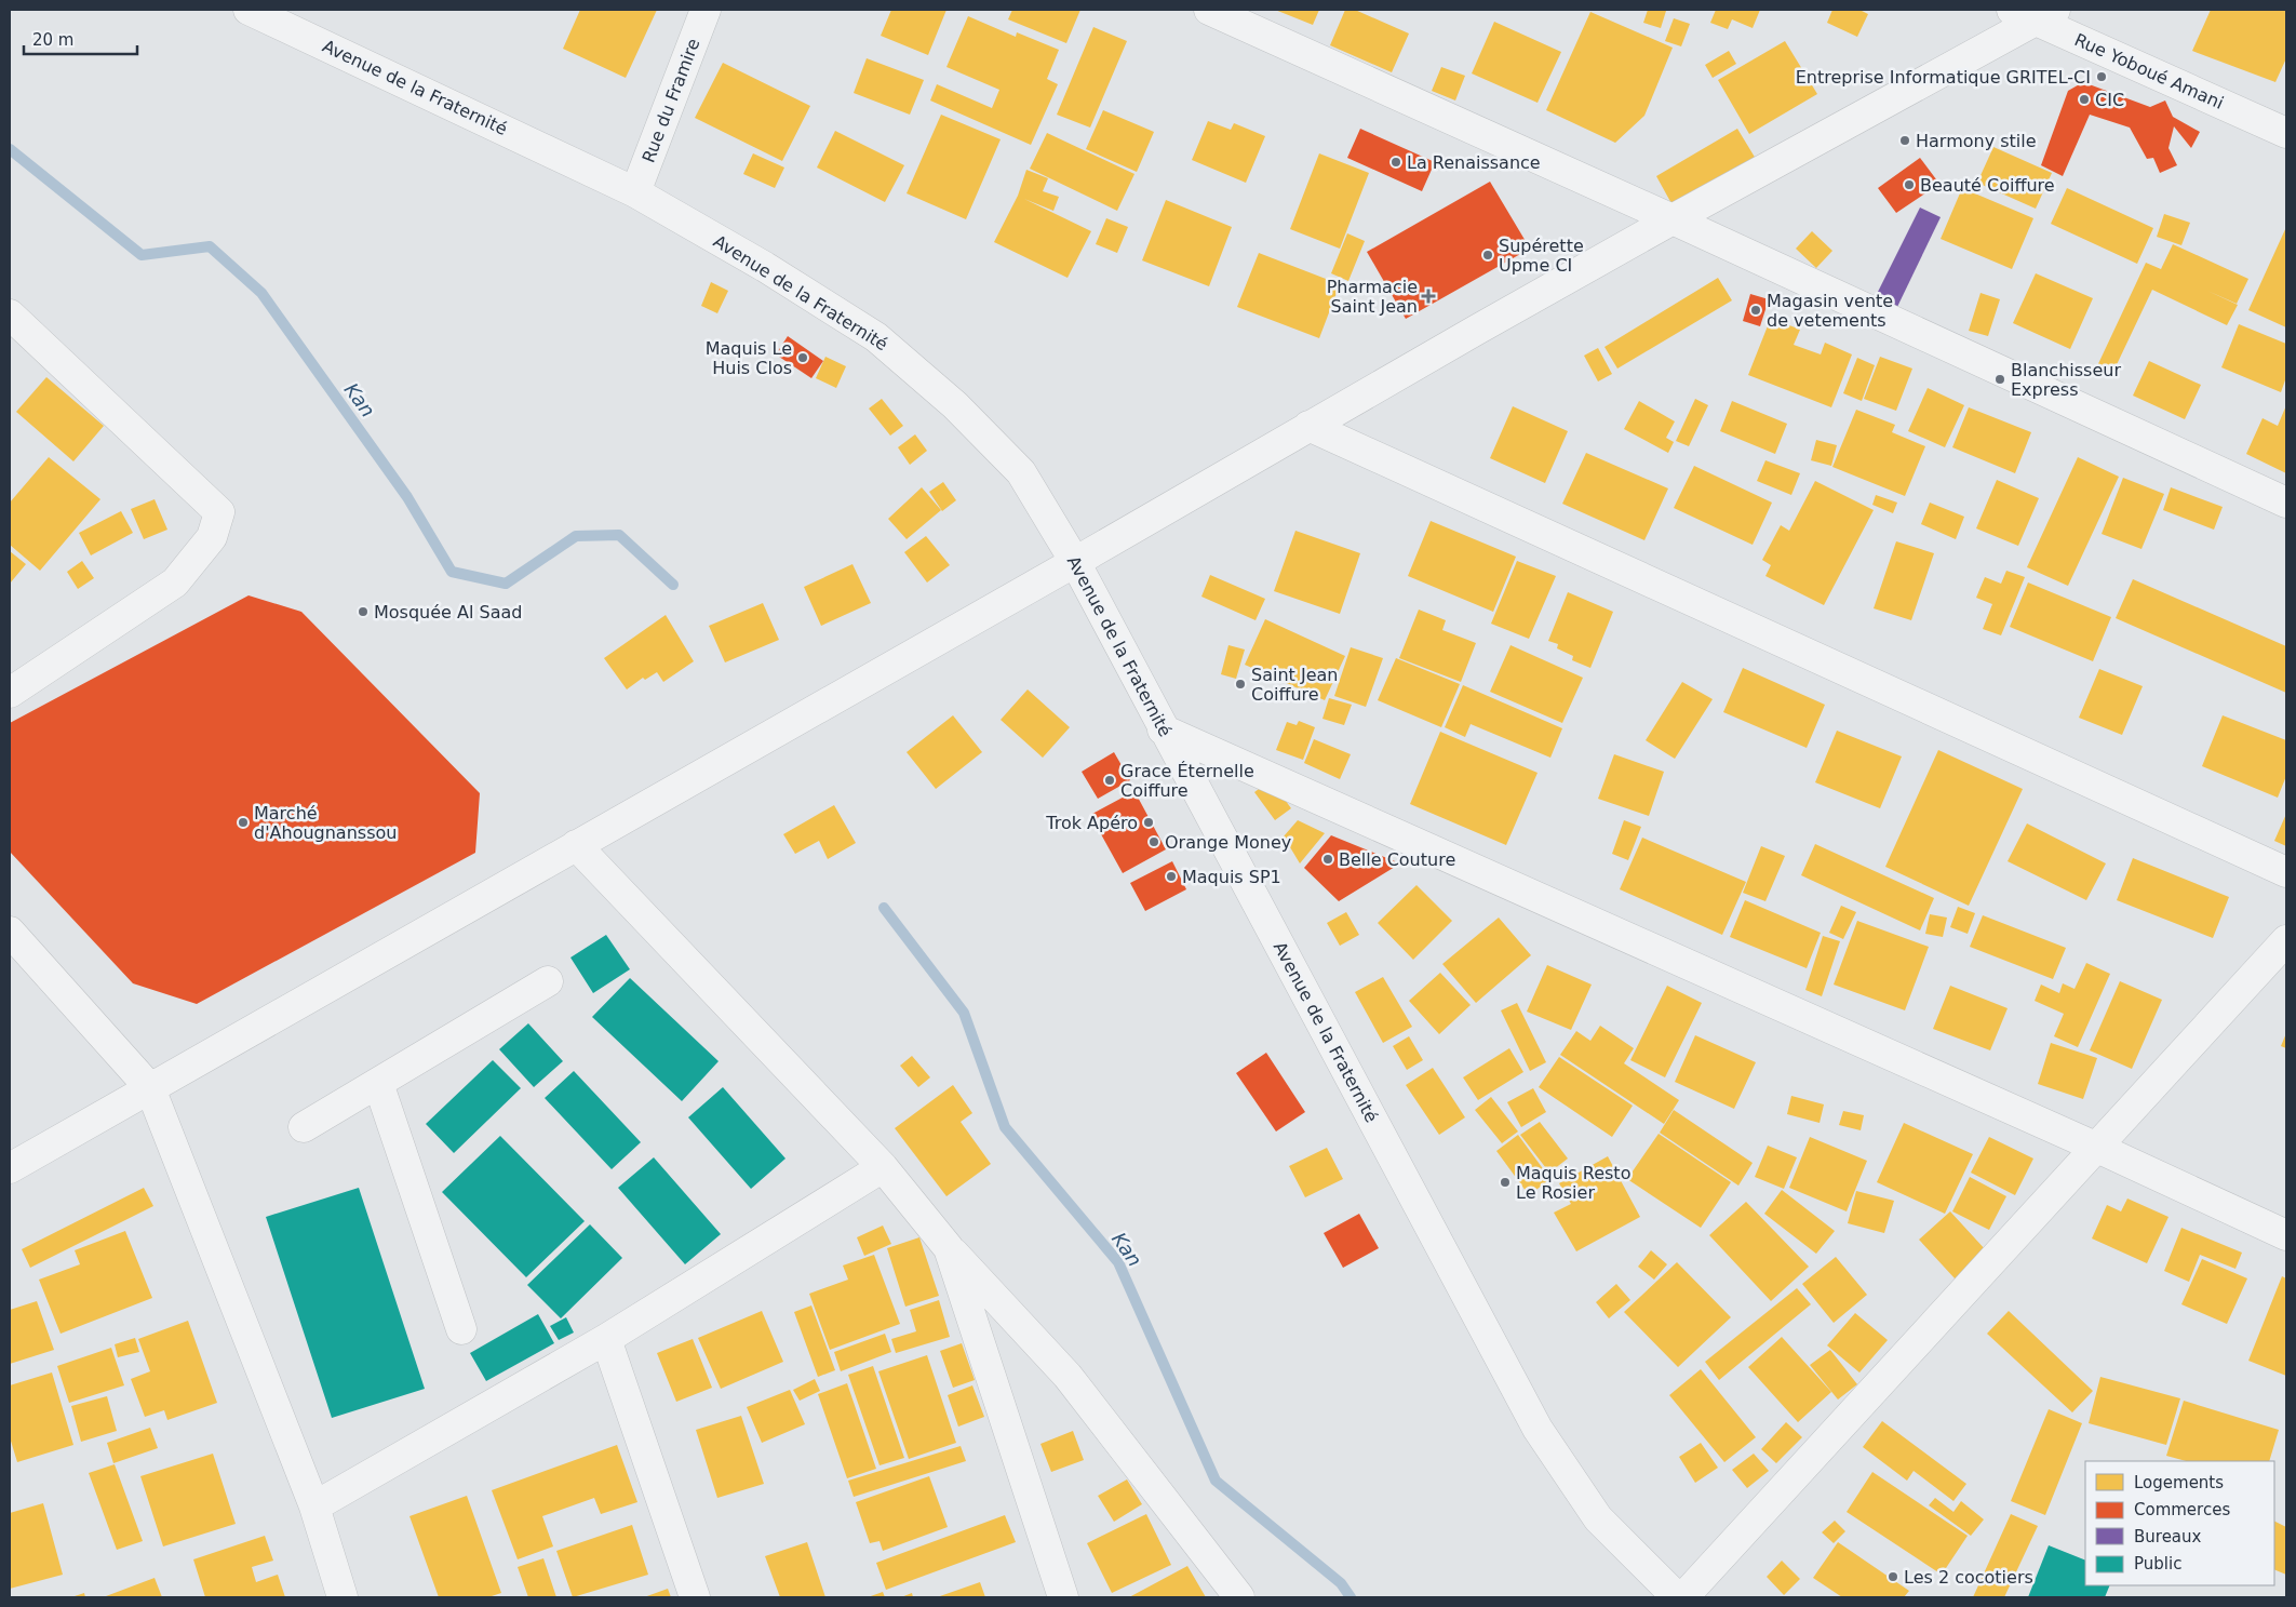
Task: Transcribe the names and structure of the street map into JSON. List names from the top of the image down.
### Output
{
  "streets": {
    "street": ["Rue Yoboué Amani", "Avenue de la Fraternité", "Rue du Framire"]
  },
  "crossings": [
    ["Avenue de la Fraternité", "Rue du Framire"]
  ],
  "water": ["Kan"],
  "places": {
    "other": [
      "Entreprise Informatique GRITEL-CI",
      "CIC",
      "Harmony stile",
      "La Renaissance",
      "Beauté Coiffure",
      "Supérette Upme CI",
      "Magasin vente de vetements",
      "Maquis Le Huis Clos",
      "Blanchisseur Express",
      "Mosquée Al Saad",
      "Saint Jean Coiffure",
      "Grace Éternelle Coiffure",
      "Marché d'Ahougnanssou",
      "Trok Apéro",
      "Orange Money",
      "Belle Couture",
      "Maquis SP1",
      "Maquis Resto Le Rosier",
      "Les 2 cocotiers"
    ],
    "health": ["Pharmacie Saint Jean"]
  },
  "legend": [
    "Logements",
    "Commerces",
    "Bureaux",
    "Public"
  ],
  "scale_bar": "20 m"
}
